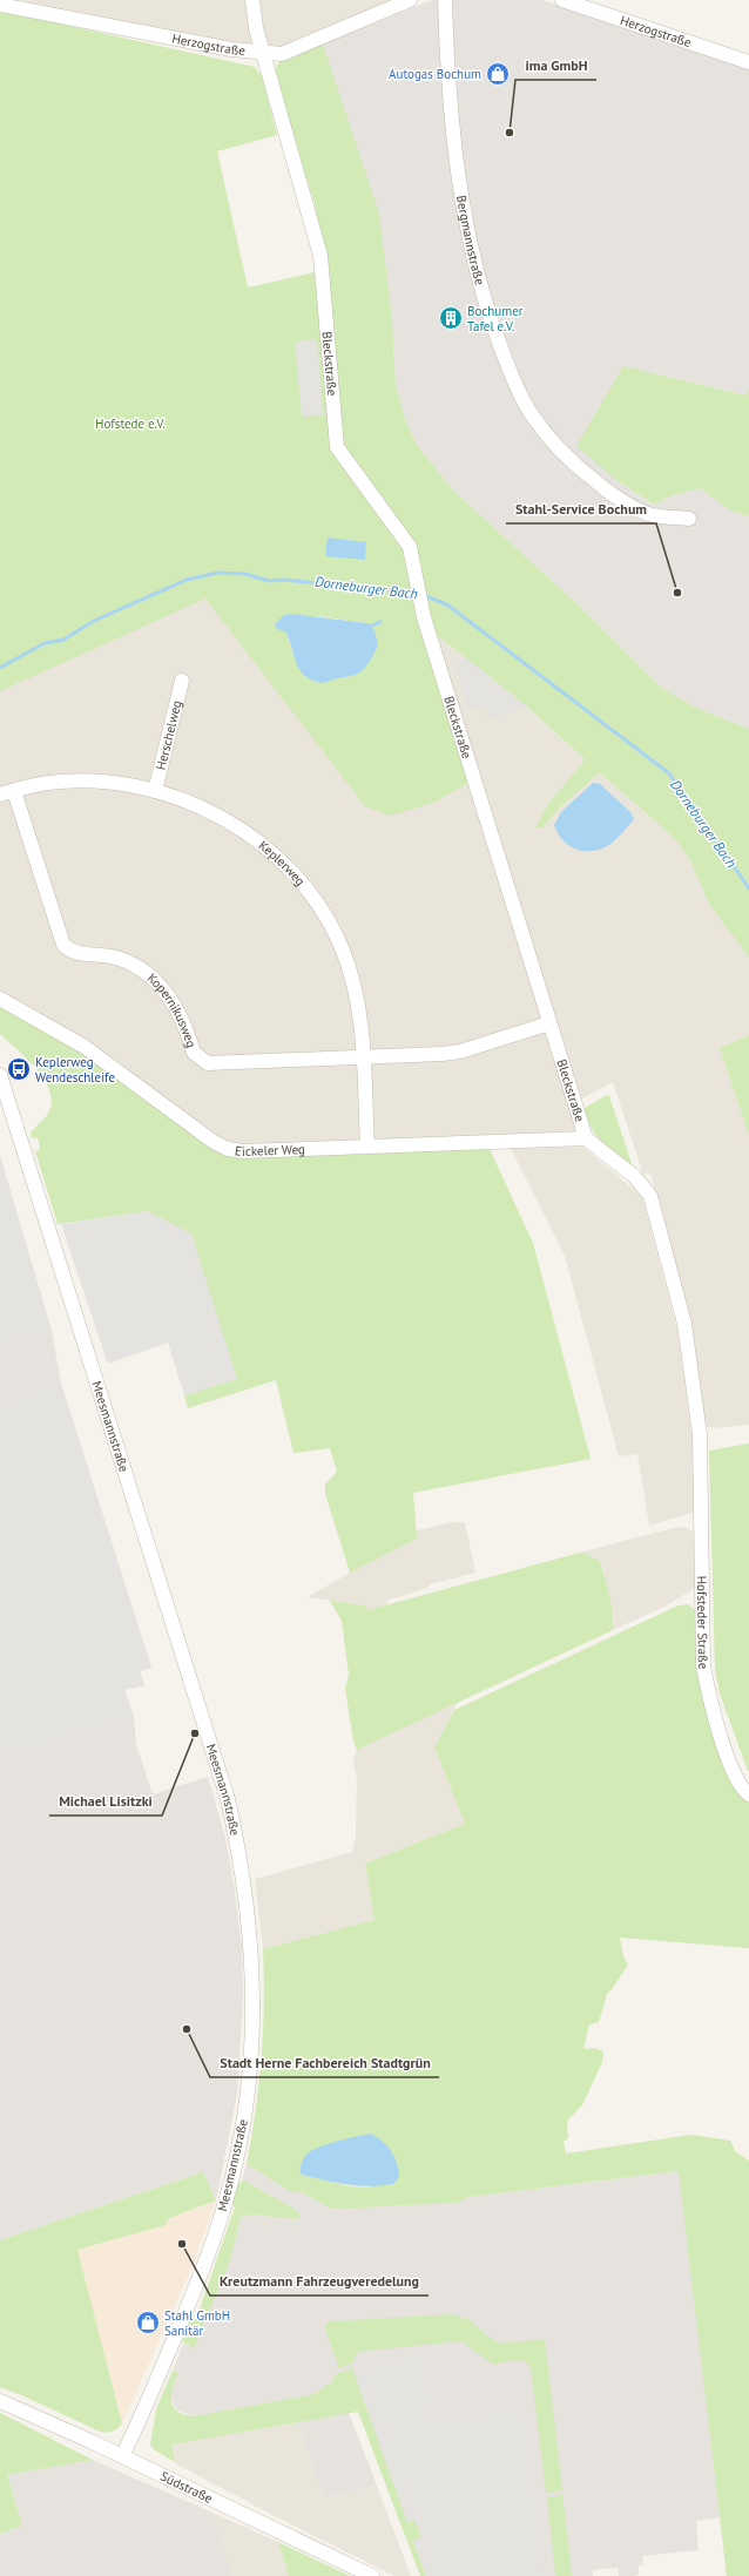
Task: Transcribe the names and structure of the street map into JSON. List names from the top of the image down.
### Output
{
  "streets": {
    "street": [
      "Herzogstraße",
      "Bergmannstraße",
      "Bleckstraße",
      "Herschelweg",
      "Keplerweg",
      "Kopernikusweg",
      "Eickeler Weg",
      "Meesmannstraße",
      "Hofsteder Straße",
      "Südstraße"
    ]
  },
  "crossings": [
    ["Herzogstraße", "Bleckstraße"],
    ["Bleckstraße", "Kopernikusweg"],
    ["Bleckstraße", "Eickeler Weg"],
    ["Bleckstraße", "Hofsteder Straße"],
    ["Herschelweg", "Keplerweg"],
    ["Keplerweg", "Kopernikusweg"],
    ["Keplerweg", "Eickeler Weg"],
    ["Meesmannstraße", "Südstraße"]
  ],
  "water": ["Dorneburger Bach"],
  "parks": ["Hofstede e.V."],
  "places": {
    "shop": ["Autogas Bochum", "Stahl GmbH Sanitär"],
    "other": [
      "ima GmbH",
      "Stahl-Service Bochum",
      "Michael Lisitzki",
      "Stadt Herne Fachbereich Stadtgrün",
      "Kreutzmann Fahrzeugveredelung"
    ],
    "building": ["Bochumer Tafel e.V."],
    "bus stop": ["Keplerweg Wendeschleife"]
  }
}
